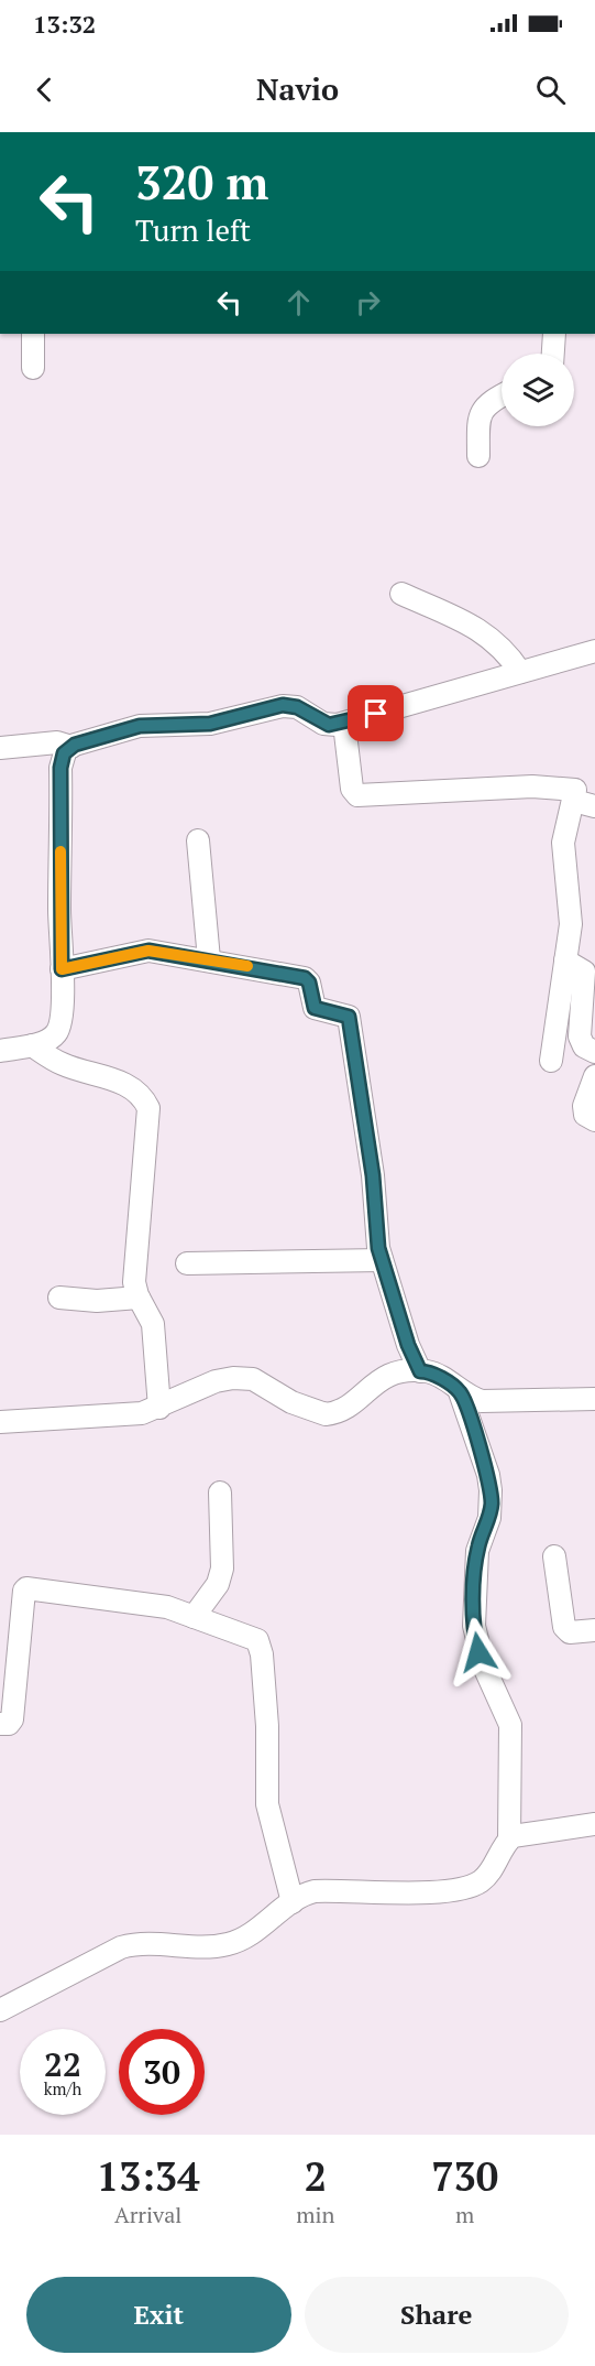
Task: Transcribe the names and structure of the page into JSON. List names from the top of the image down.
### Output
{
  "page": {
    "status": "13:32",
    "header": "Navio",
    "turn": ["320 m", "Turn left"],
    "speed": "22 km/h",
    "limit": "30",
    "eta": [
      "13:34",
      "Arrival",
      "2",
      "min",
      "730",
      "m"
    ],
    "buttons": ["Exit", "Share"]
  }
}
